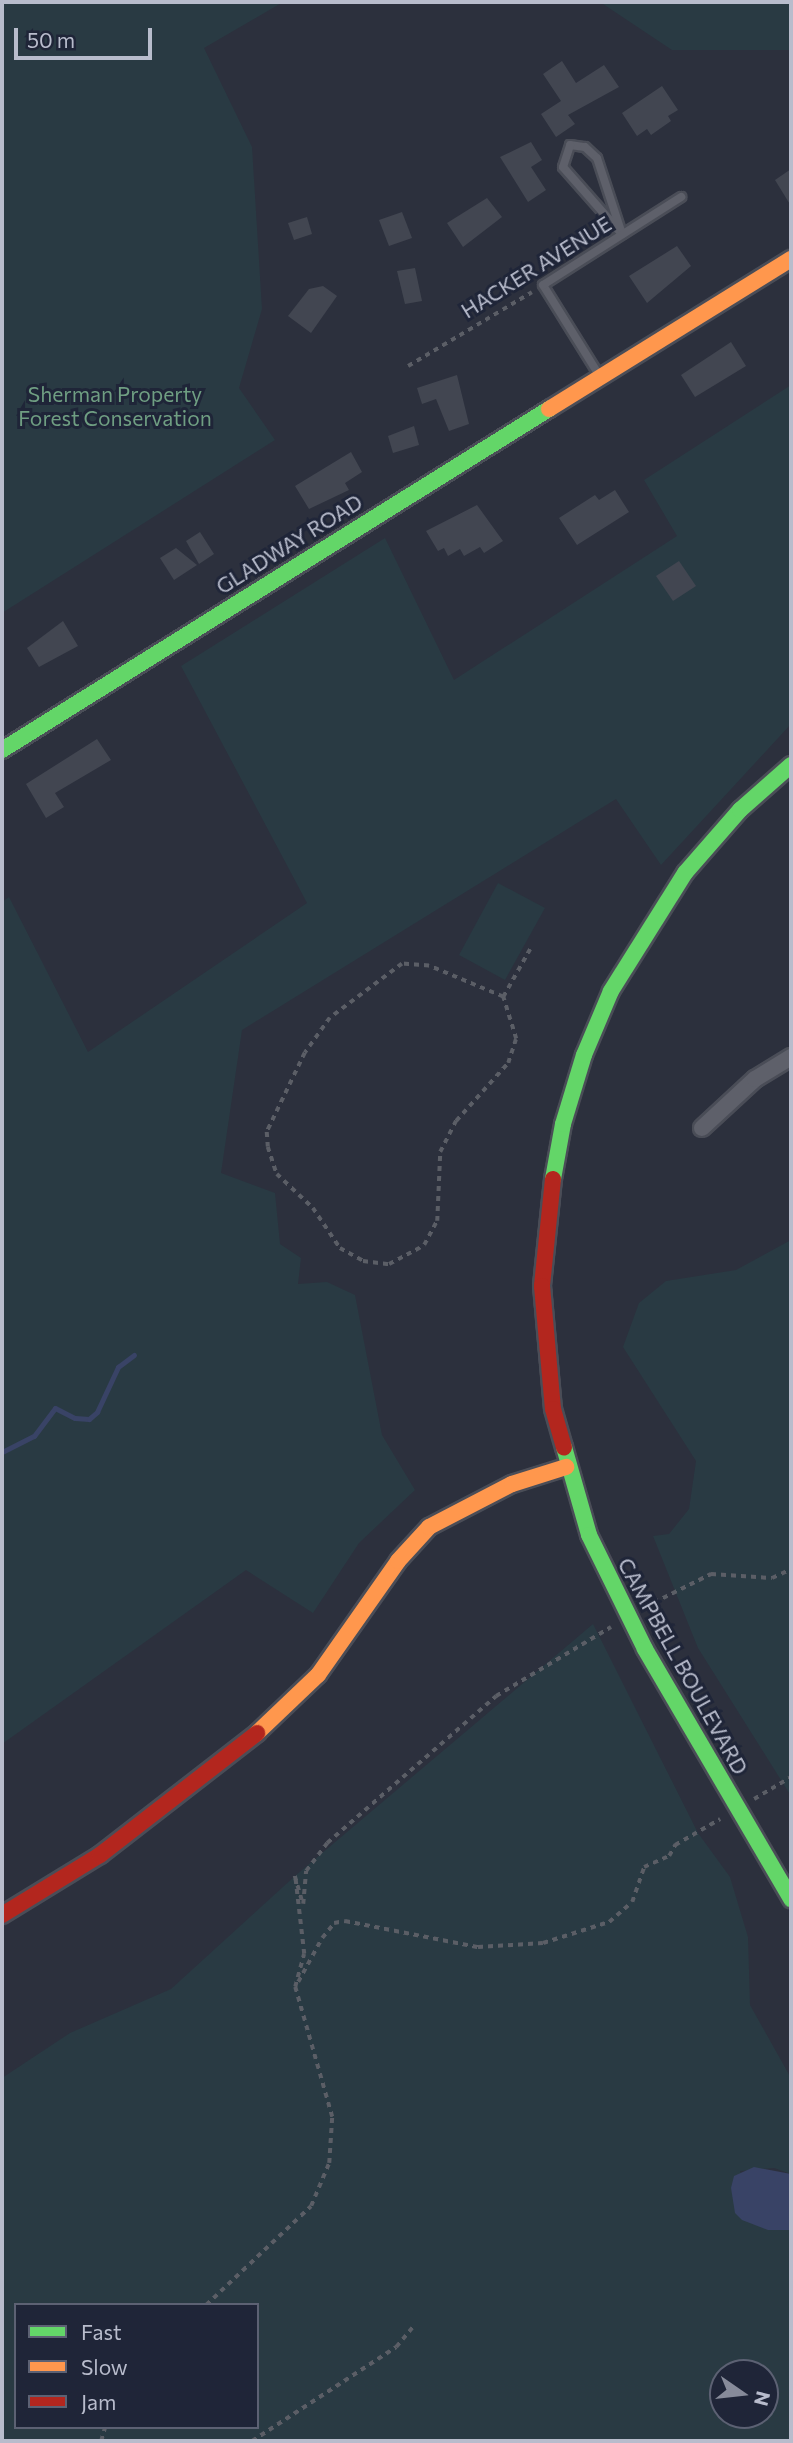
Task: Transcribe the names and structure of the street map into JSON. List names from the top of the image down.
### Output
{
  "streets": {
    "street": ["GLADWAY ROAD", "CAMPBELL BOULEVARD"],
    "lane": ["HACKER AVENUE"]
  },
  "parks": ["Sherman Property Forest Conservation"],
  "legend": ["Fast", "Slow", "Jam"],
  "scale_bar": "50 m",
  "north": "right"
}
